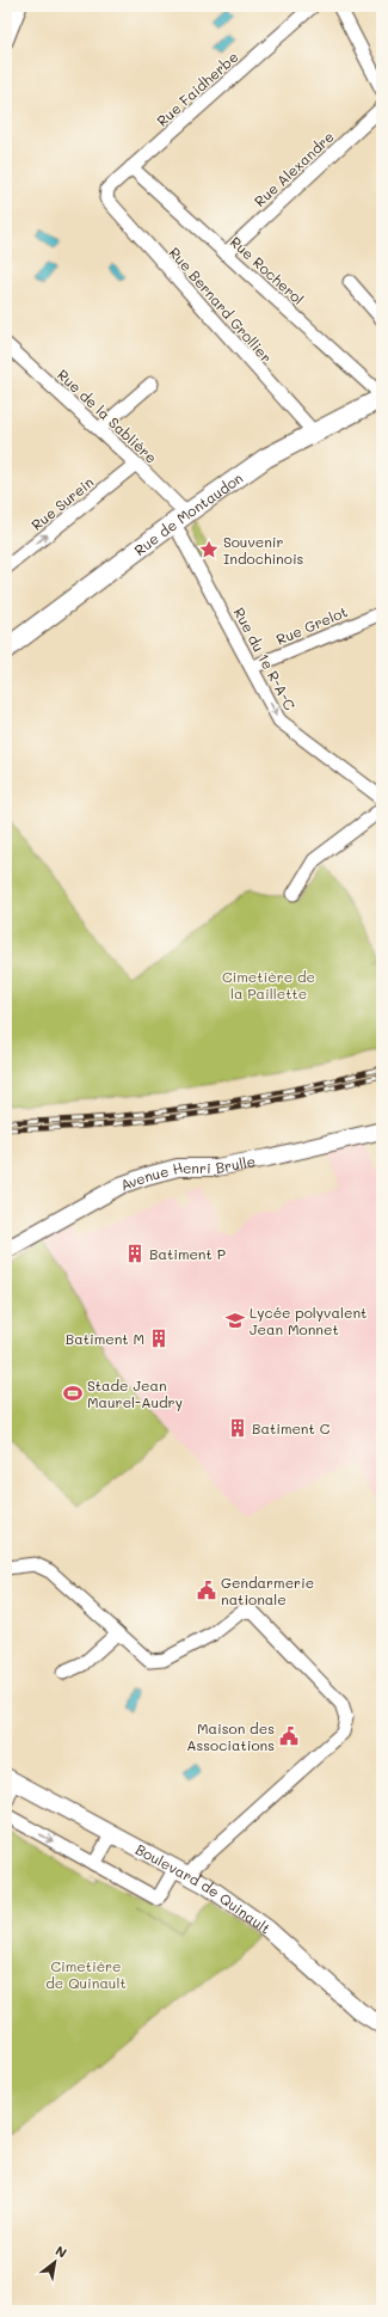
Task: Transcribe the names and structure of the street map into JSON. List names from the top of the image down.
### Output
{
  "streets": {
    "main road": ["Rue de Montaudon"],
    "street": [
      "Rue Faidherbe",
      "Rue Alexandre",
      "Rue Rocherol",
      "Rue Bernard Grollier",
      "Rue de la Sablière",
      "Rue Surein",
      "Rue Grelot",
      "Rue du 1e R-A-C",
      "Avenue Henri Brulle",
      "Boulevard de Quinault"
    ]
  },
  "crossings": [
    ["Rue Faidherbe", "Rue Rocherol"],
    ["Rue Faidherbe", "Rue Bernard Grollier"],
    ["Rue Alexandre", "Rue Rocherol"],
    ["Rue Rocherol", "Rue de Montaudon"],
    ["Rue Bernard Grollier", "Rue de Montaudon"],
    ["Rue de la Sablière", "Rue Surein"],
    ["Rue de la Sablière", "Rue de Montaudon"],
    ["Rue de la Sablière", "Rue du 1e R-A-C"],
    ["Rue de Montaudon", "Rue du 1e R-A-C"],
    ["Rue Grelot", "Rue du 1e R-A-C"]
  ],
  "one_way": ["Rue Surein", "Rue du 1e R-A-C"],
  "parks": ["Cimetière de la Paillette", "Cimetière de Quinault"],
  "places": {
    "place": ["Souvenir Indochinois"],
    "building": ["Batiment P", "Batiment M", "Batiment C"],
    "school or university": ["Lycée polyvalent Jean Monnet"],
    "sports": ["Stade Jean Maurel-Audry"],
    "public building": ["Gendarmerie nationale", "Maison des Associations"]
  },
  "north": "top right"
}
